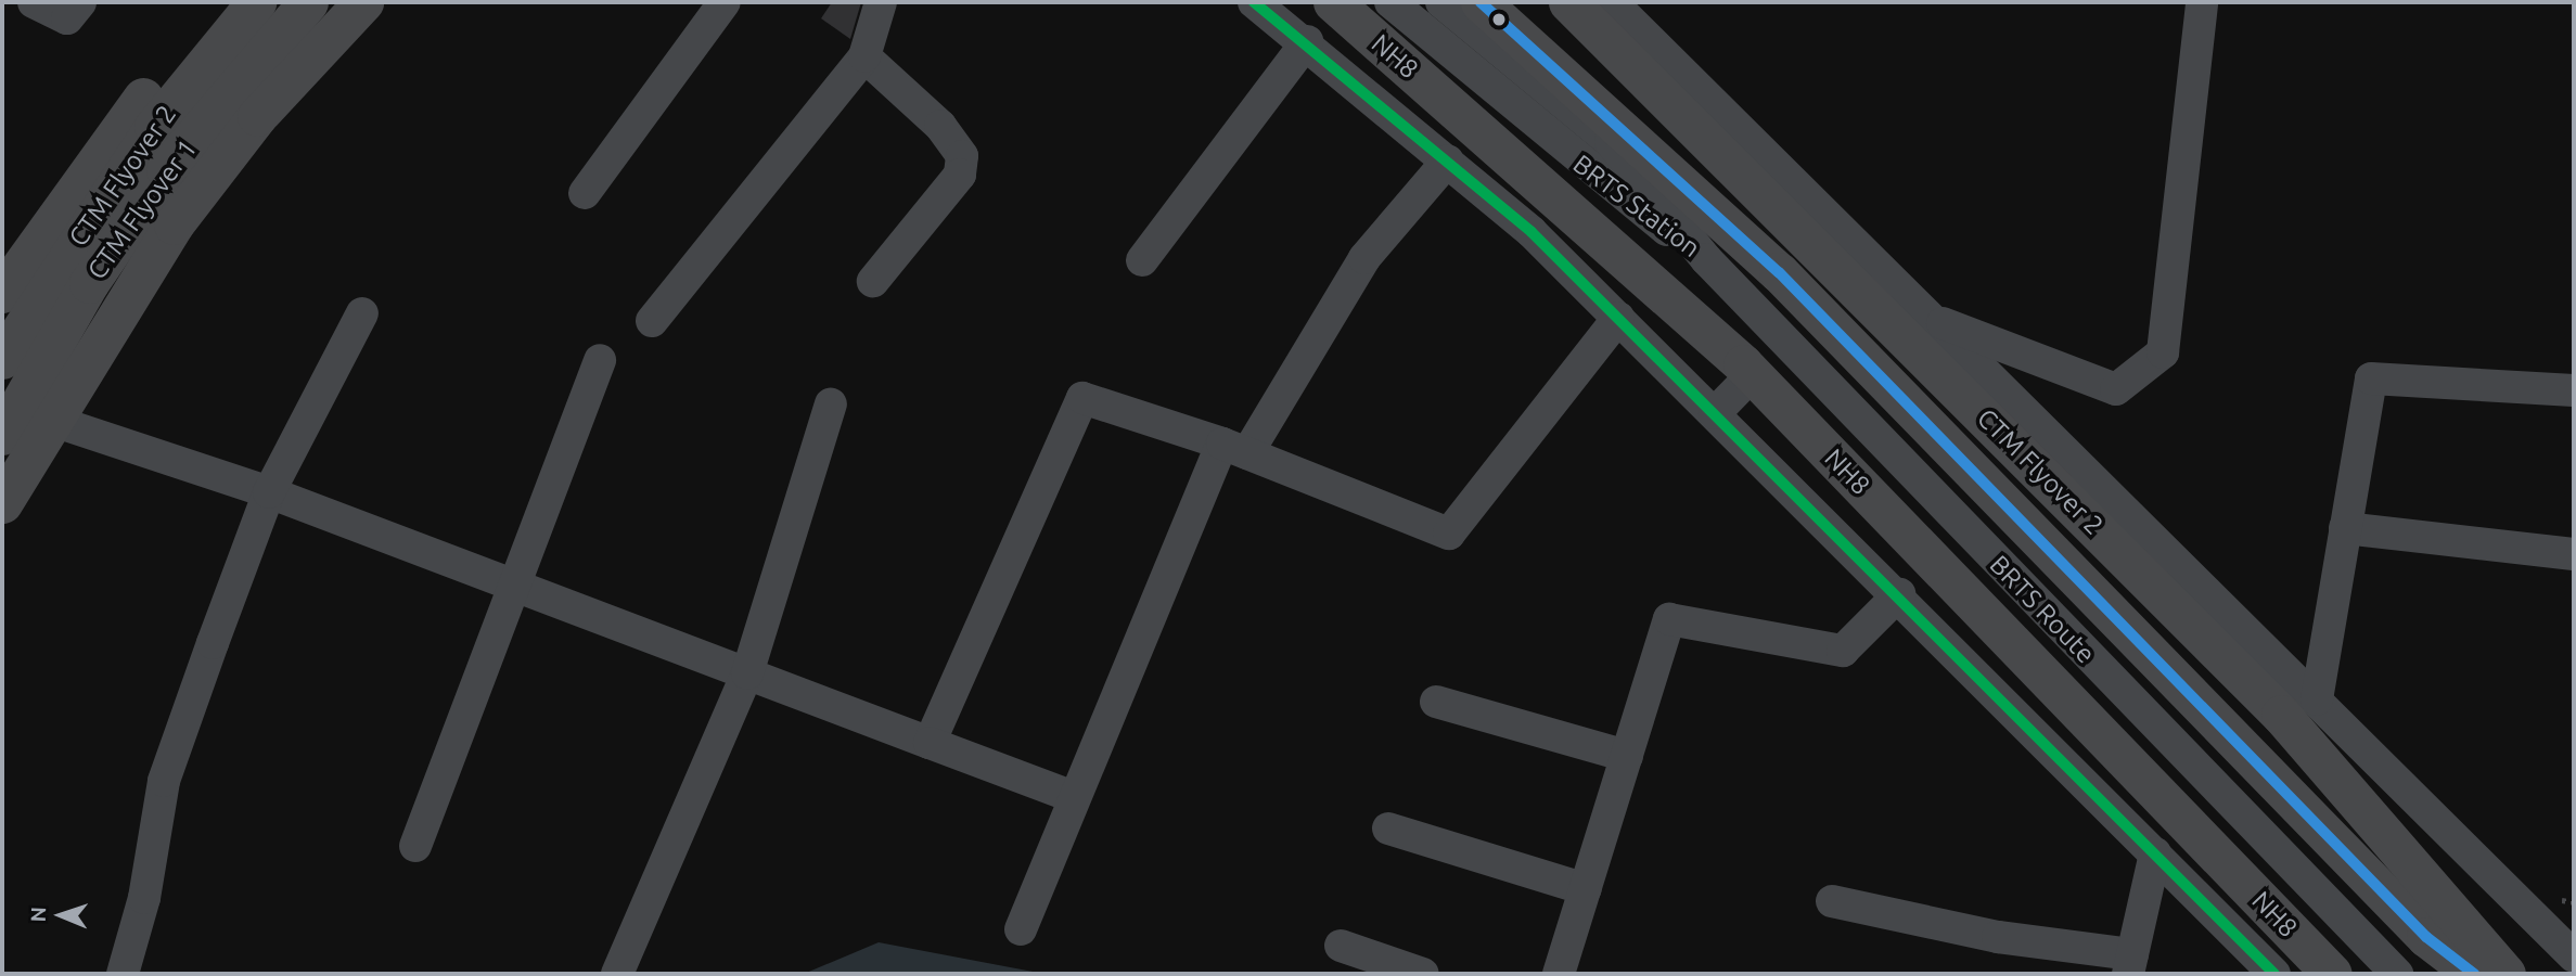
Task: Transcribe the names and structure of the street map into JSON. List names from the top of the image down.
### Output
{
  "streets": {
    "main road": ["NH8", "CTM Flyover 2", "CTM Flyover 1"],
    "street": ["BRTS Station", "BRTS Route"]
  },
  "crossings": [
    ["BRTS Station", "BRTS Route"]
  ],
  "north": "left"
}
